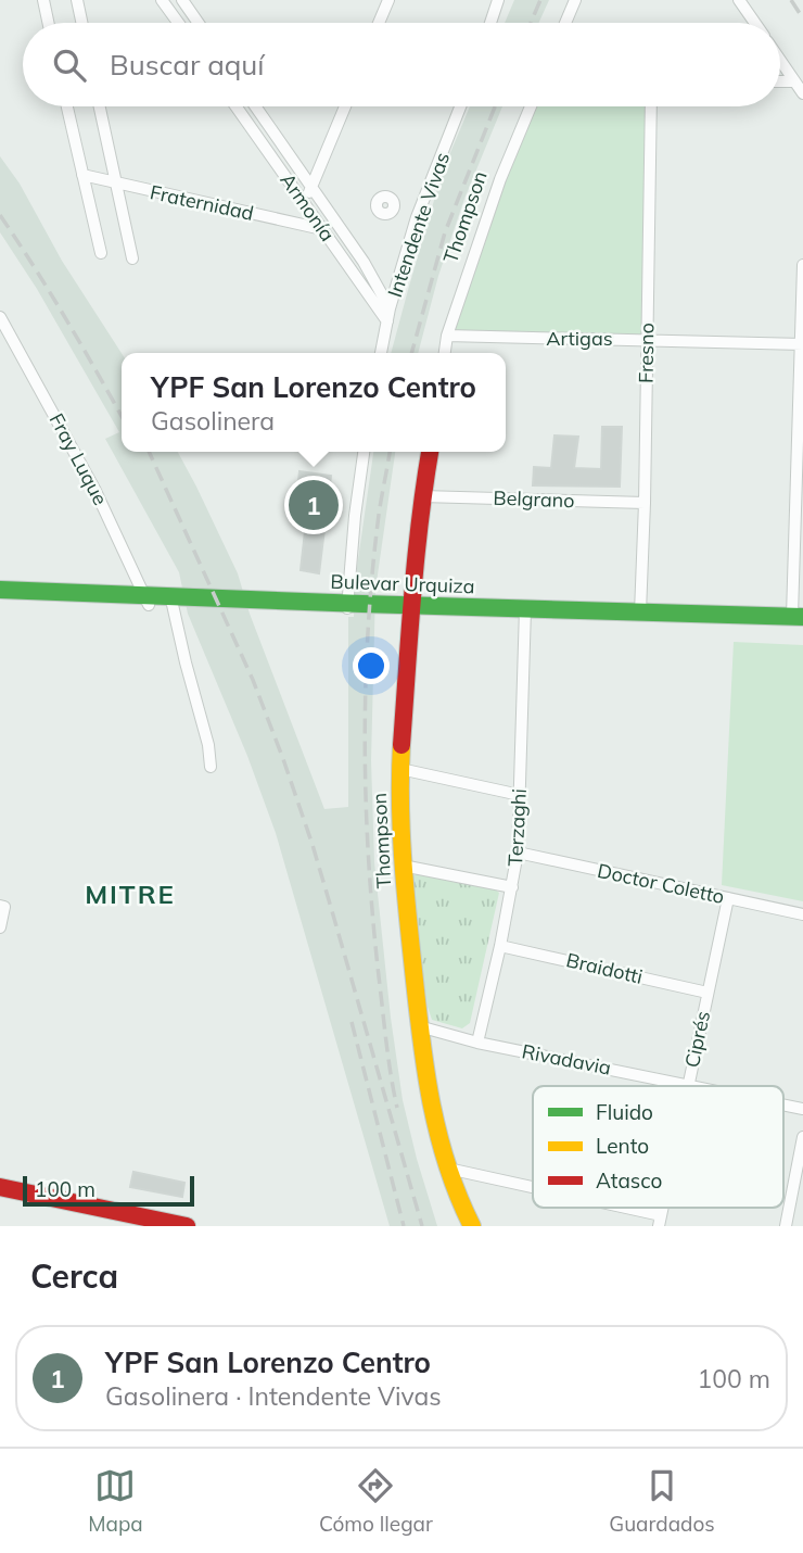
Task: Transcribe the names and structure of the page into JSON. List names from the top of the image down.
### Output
{
  "streets": {
    "main road": ["Thompson", "Bulevar Urquiza"],
    "street": [
      "Fraternidad",
      "Armonía",
      "Intendente Vivas",
      "Artigas",
      "Fresno",
      "Fray Luque",
      "Belgrano",
      "Terzaghi",
      "Doctor Coletto",
      "Braidotti",
      "Ciprés",
      "Rivadavia"
    ]
  },
  "crossings": [
    ["Fraternidad", "Armonía"],
    ["Armonía", "Intendente Vivas"],
    ["Thompson", "Artigas"],
    ["Thompson", "Belgrano"],
    ["Thompson", "Bulevar Urquiza"],
    ["Thompson", "Rivadavia"],
    ["Artigas", "Fresno"],
    ["Fresno", "Belgrano"],
    ["Fresno", "Bulevar Urquiza"],
    ["Fray Luque", "Bulevar Urquiza"],
    ["Bulevar Urquiza", "Terzaghi"],
    ["Terzaghi", "Doctor Coletto"],
    ["Terzaghi", "Braidotti"],
    ["Terzaghi", "Rivadavia"],
    ["Doctor Coletto", "Ciprés"],
    ["Braidotti", "Ciprés"],
    ["Ciprés", "Rivadavia"]
  ],
  "districts": ["MITRE"],
  "legend": ["Fluido", "Lento", "Atasco"],
  "scale_bar": "100 m",
  "page": {
    "search": "Buscar aquí",
    "popup": ["YPF San Lorenzo Centro", "Gasolinera"],
    "pins": "1",
    "scale": "100 m",
    "heading": "Cerca",
    "list": [
      {
        "mark": "1",
        "name": "YPF San Lorenzo Centro",
        "note": "Gasolinera · Intendente Vivas",
        "value": "100 m"
      }
    ],
    "nav": ["Mapa", "Cómo llegar", "Guardados"]
  }
}
